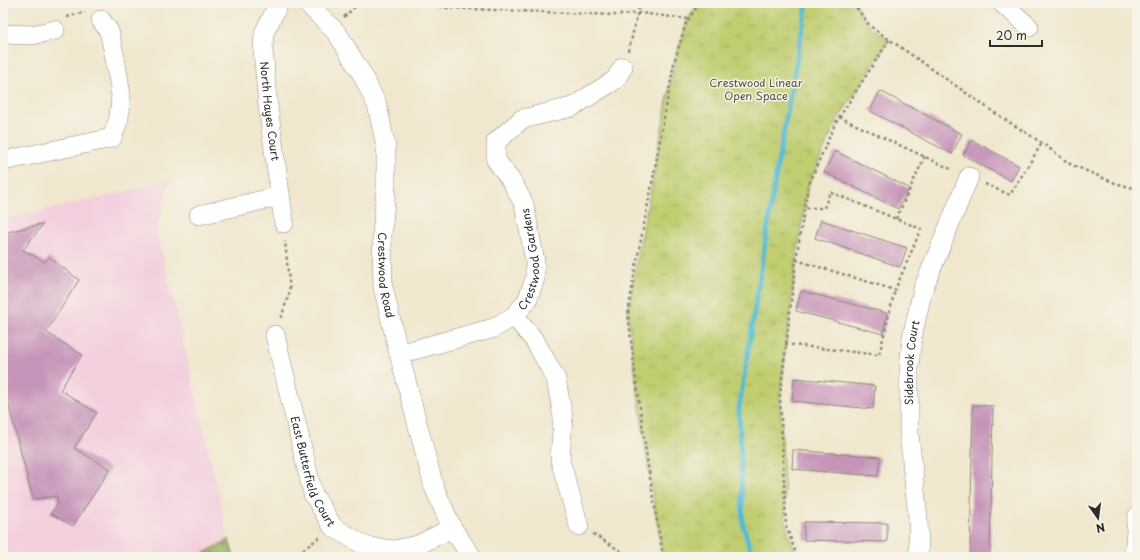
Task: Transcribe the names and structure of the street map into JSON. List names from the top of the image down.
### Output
{
  "streets": {
    "street": [
      "North Hayes Court",
      "Crestwood Gardens",
      "Crestwood Road",
      "Sidebrook Court",
      "East Butterfield Court"
    ]
  },
  "crossings": [
    ["Crestwood Gardens", "Crestwood Road"],
    ["Crestwood Road", "East Butterfield Court"]
  ],
  "parks": ["Crestwood Linear Open Space"],
  "scale_bar": "20 m",
  "north": "bottom"
}
